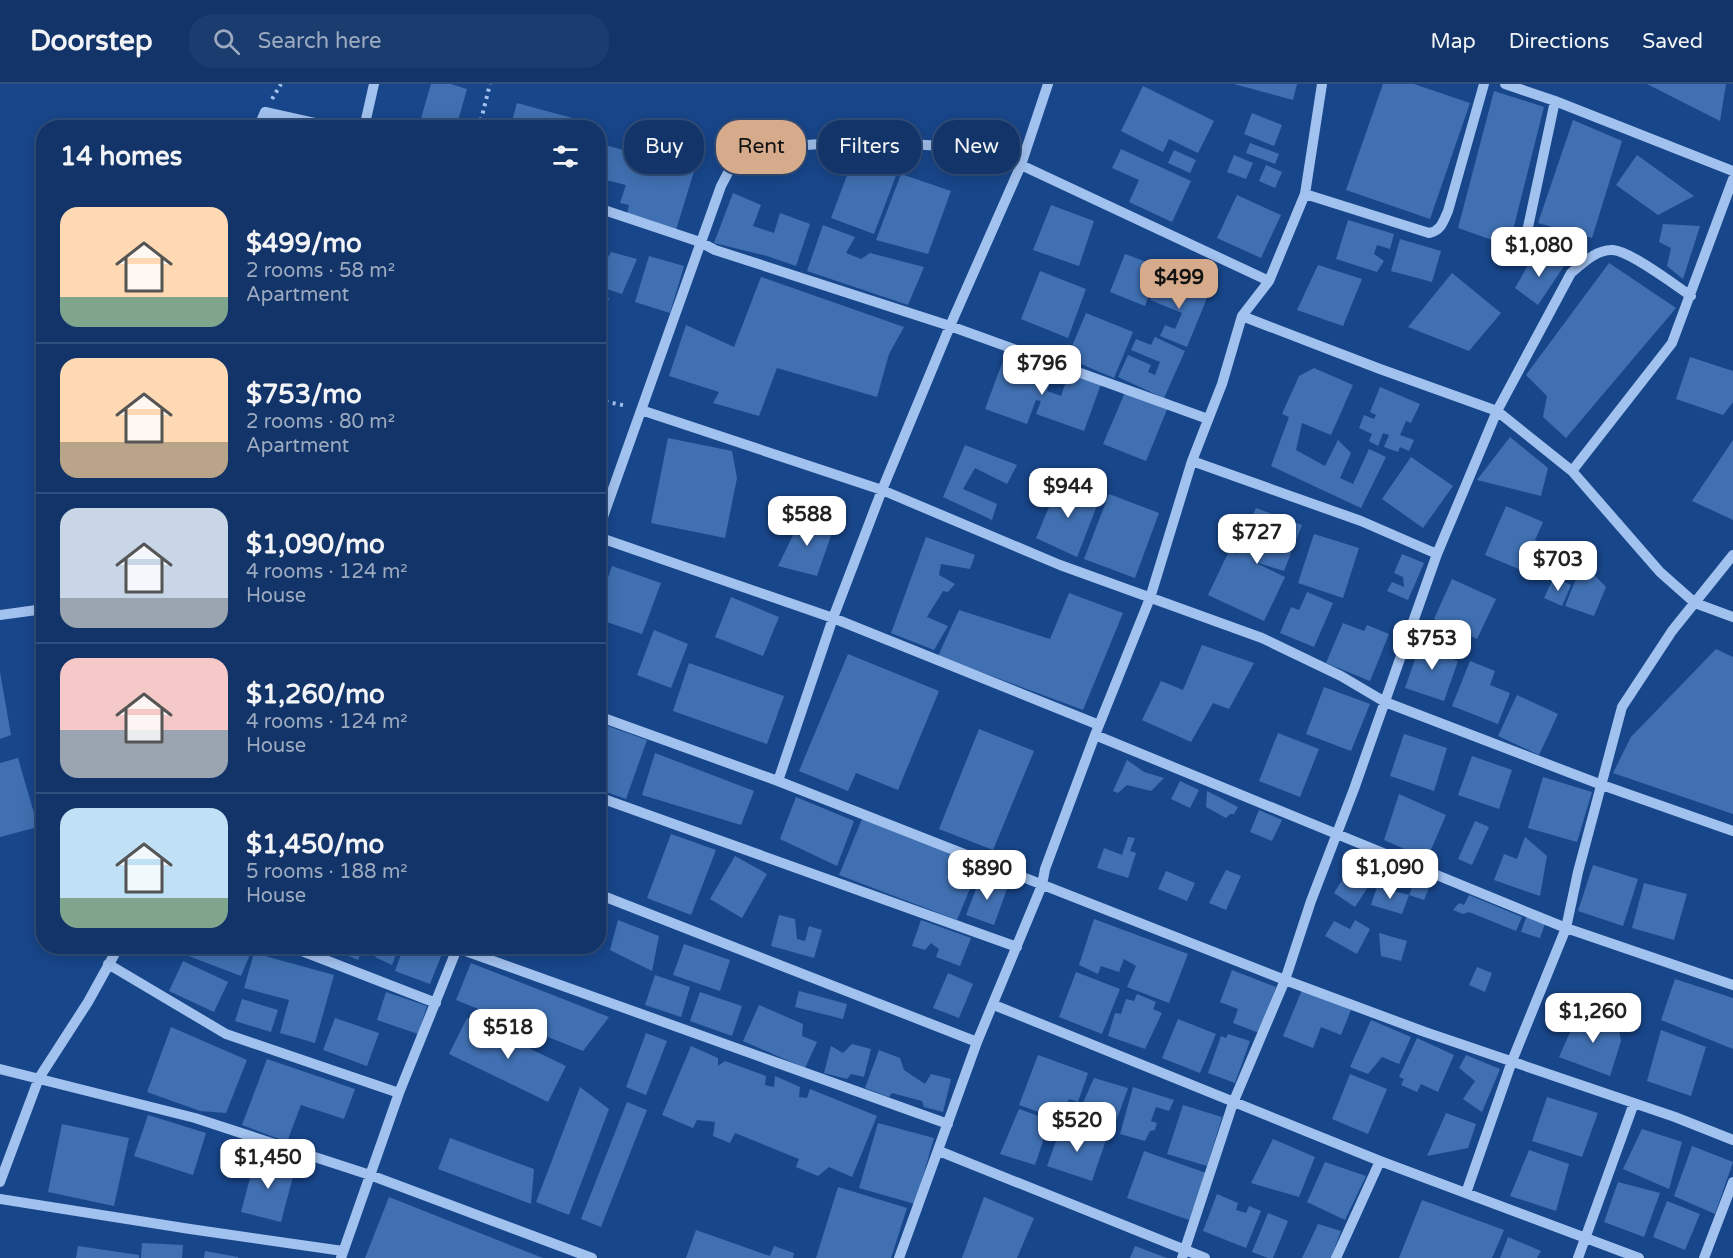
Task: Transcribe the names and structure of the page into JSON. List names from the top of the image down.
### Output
{
  "page": {
    "header": "Doorstep",
    "search": "Search here",
    "nav": ["Map", "Directions", "Saved"],
    "chip": [
      "Buy",
      "Rent",
      "Filters",
      "New"
    ],
    "heading": "14 homes",
    "list": [
      {
        "name": "$499/mo",
        "note": "2 rooms · 58 m² · Apartment"
      },
      {
        "name": "$753/mo",
        "note": "2 rooms · 80 m² · Apartment"
      },
      {
        "name": "$1,090/mo",
        "note": "4 rooms · 124 m² · House"
      },
      {
        "name": "$1,260/mo",
        "note": "4 rooms · 124 m² · House"
      },
      {
        "name": "$1,450/mo",
        "note": "5 rooms · 188 m² · House"
      }
    ],
    "price": [
      "$1,080",
      "$499",
      "$796",
      "$944",
      "$588",
      "$727",
      "$703",
      "$753",
      "$1,090",
      "$890",
      "$1,260",
      "$518",
      "$520",
      "$1,450"
    ]
  }
}
